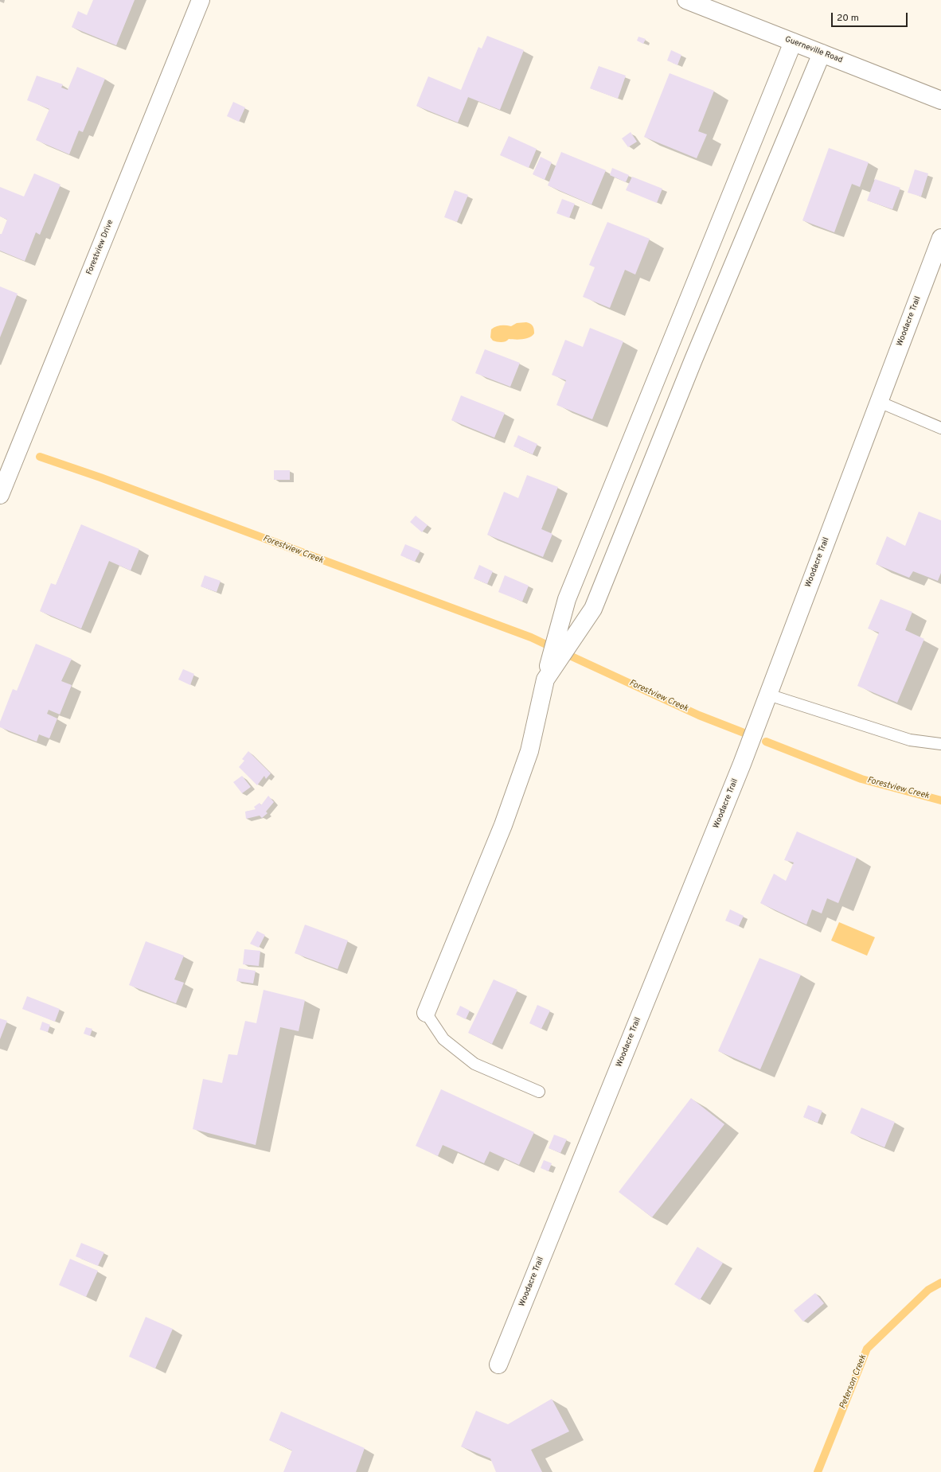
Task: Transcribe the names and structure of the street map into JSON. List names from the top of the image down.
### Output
{
  "streets": {
    "street": ["Guerneville Road", "Forestview Drive", "Woodacre Trail"]
  },
  "water": ["Forestview Creek", "Peterson Creek"],
  "scale_bar": "20 m"
}
